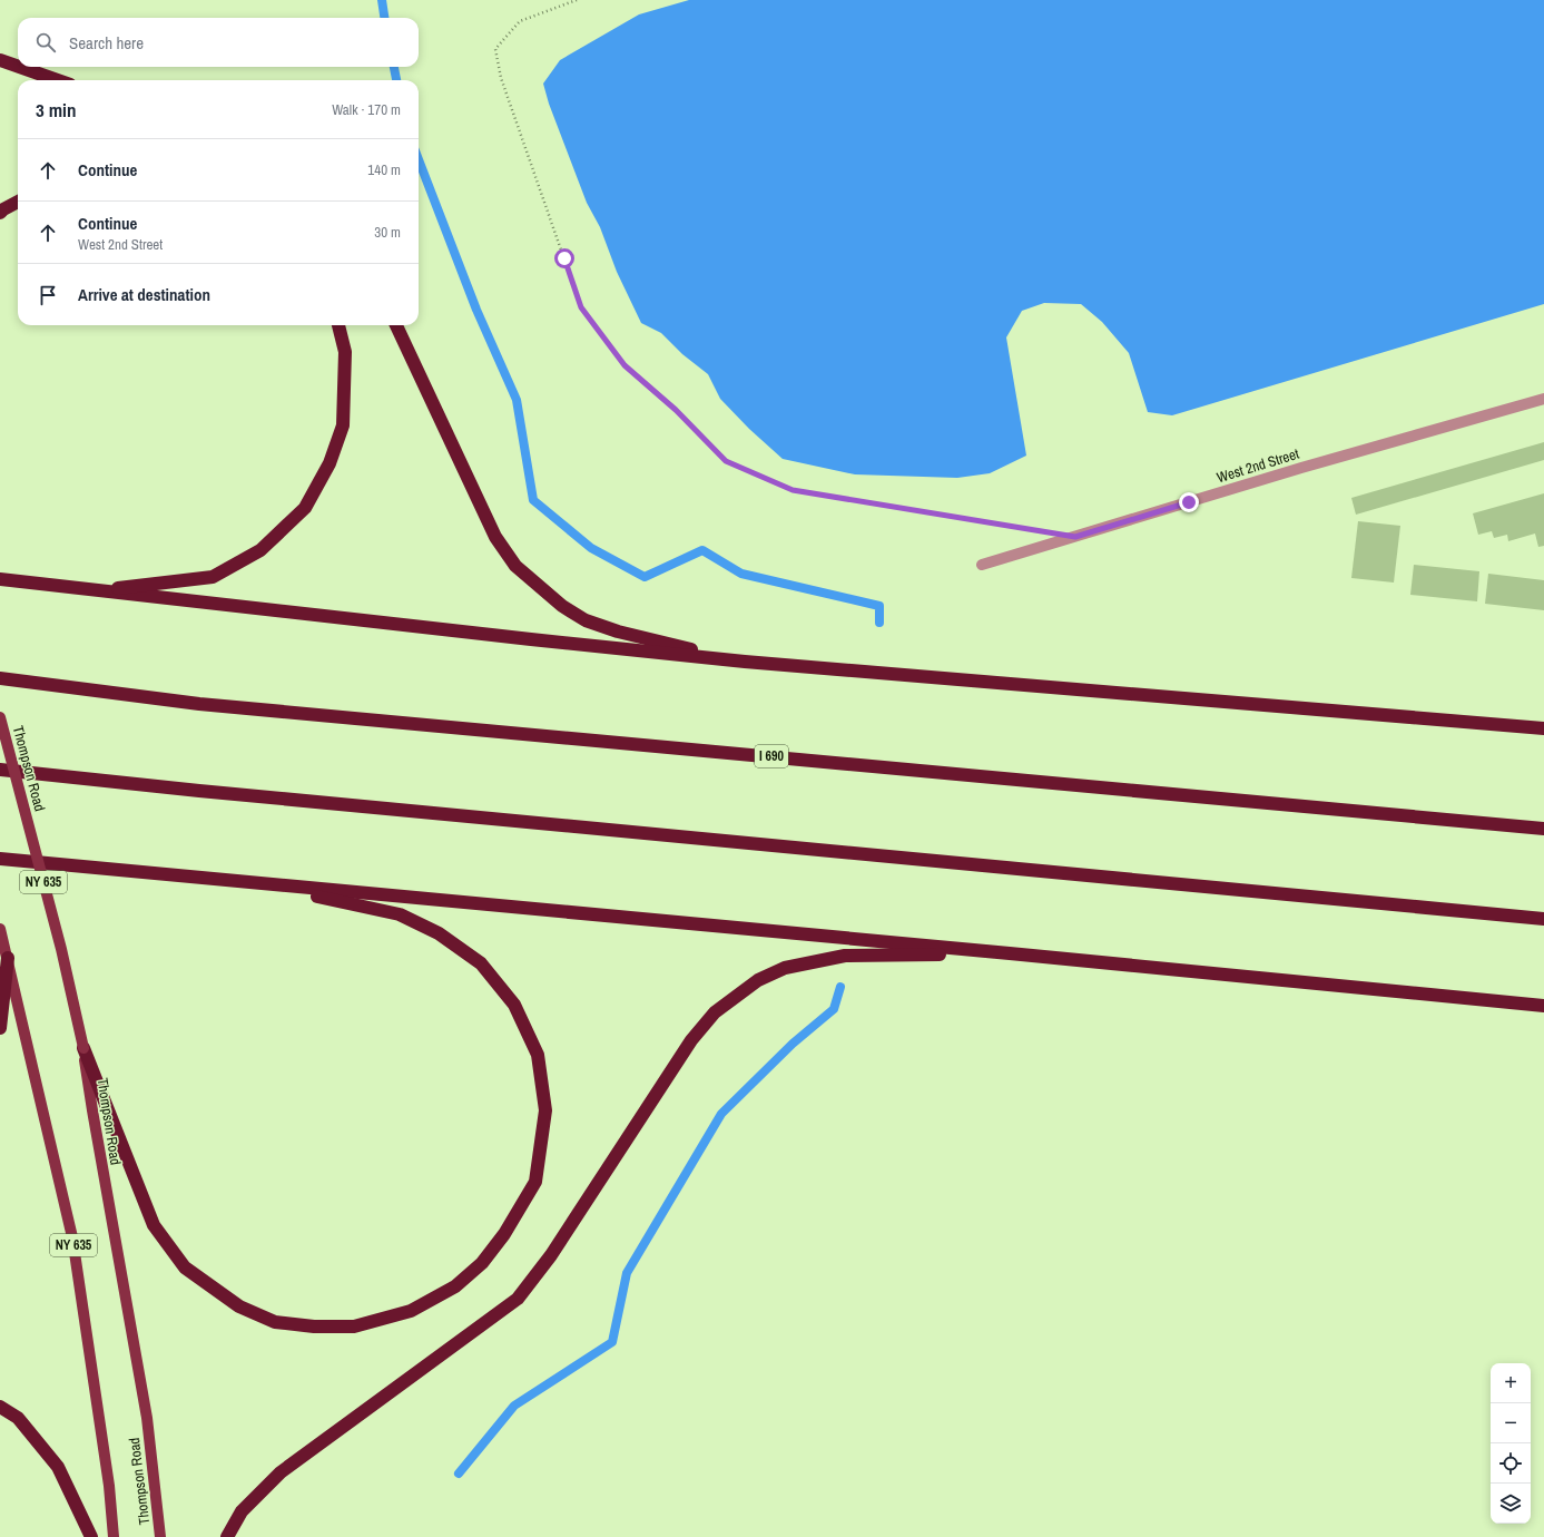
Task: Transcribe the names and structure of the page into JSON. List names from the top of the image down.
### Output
{
  "streets": {
    "highway": ["I 690"],
    "main road": ["Thompson Road", "NY 635"],
    "street": ["West 2nd Street"]
  },
  "page": {
    "search": "Search here",
    "heading": ["3 min", "Walk · 170 m"],
    "list": [
      ["Continue", "140 m"],
      ["Continue", "West 2nd Street", "30 m"],
      "Arrive at destination"
    ],
    "map_buttons": ["+", "−"]
  }
}
